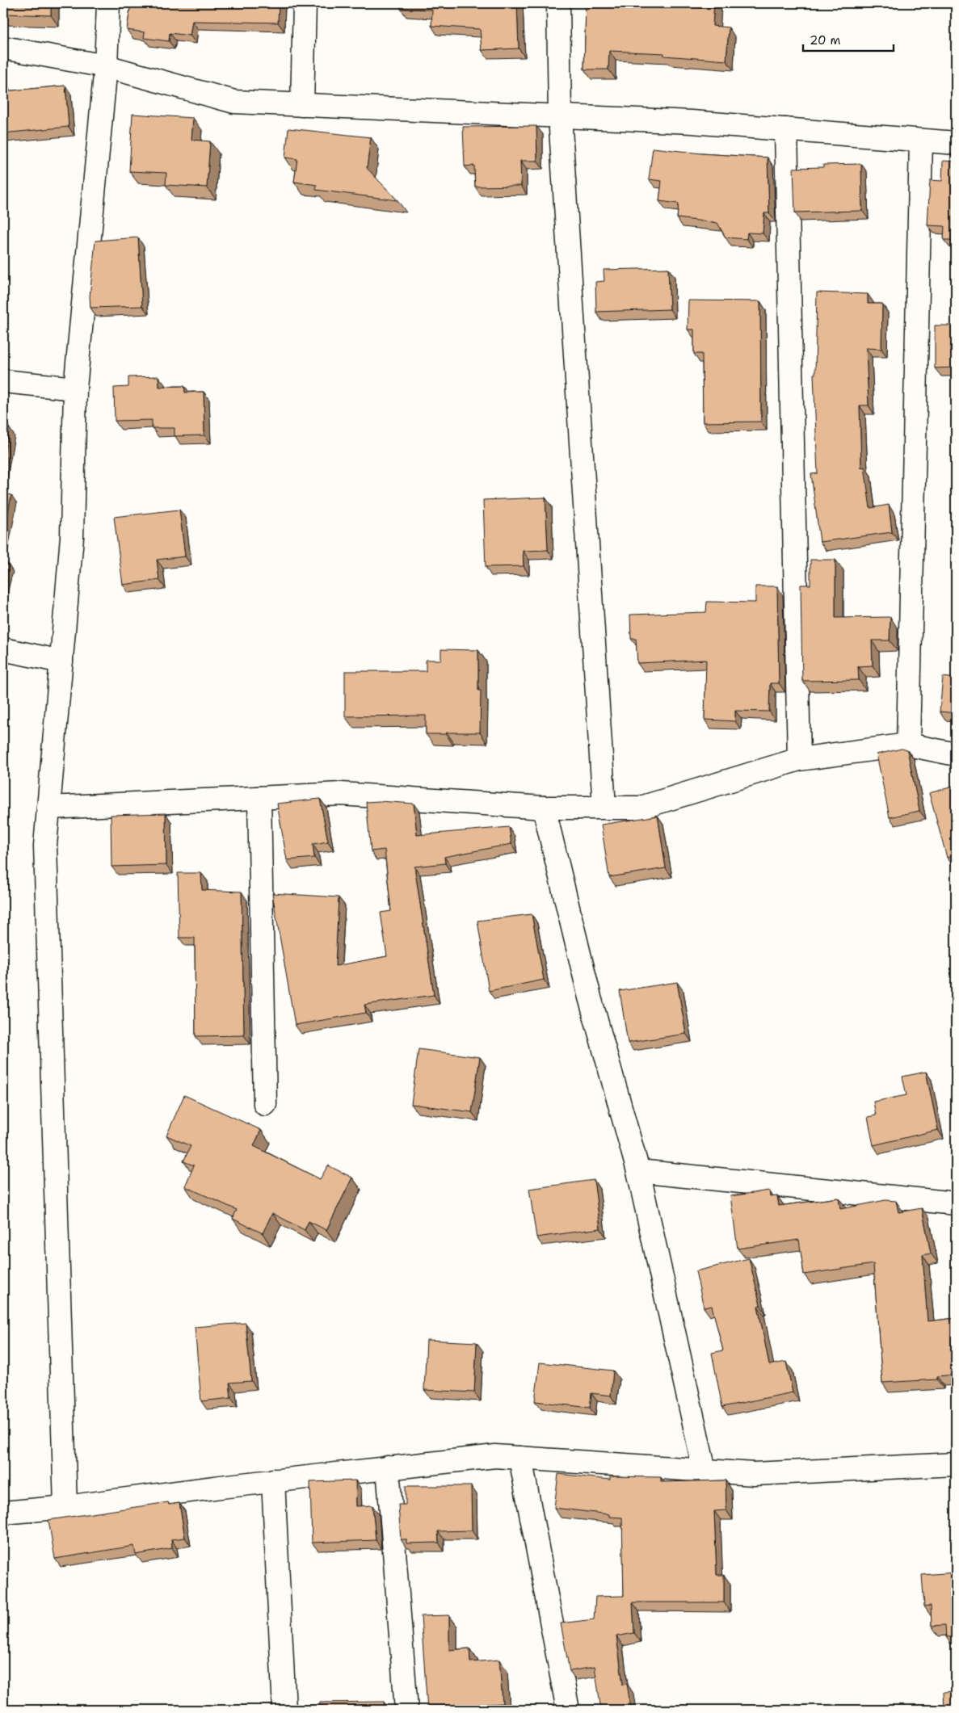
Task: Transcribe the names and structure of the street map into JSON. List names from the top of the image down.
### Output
{
  "scale_bar": "20 m"
}
